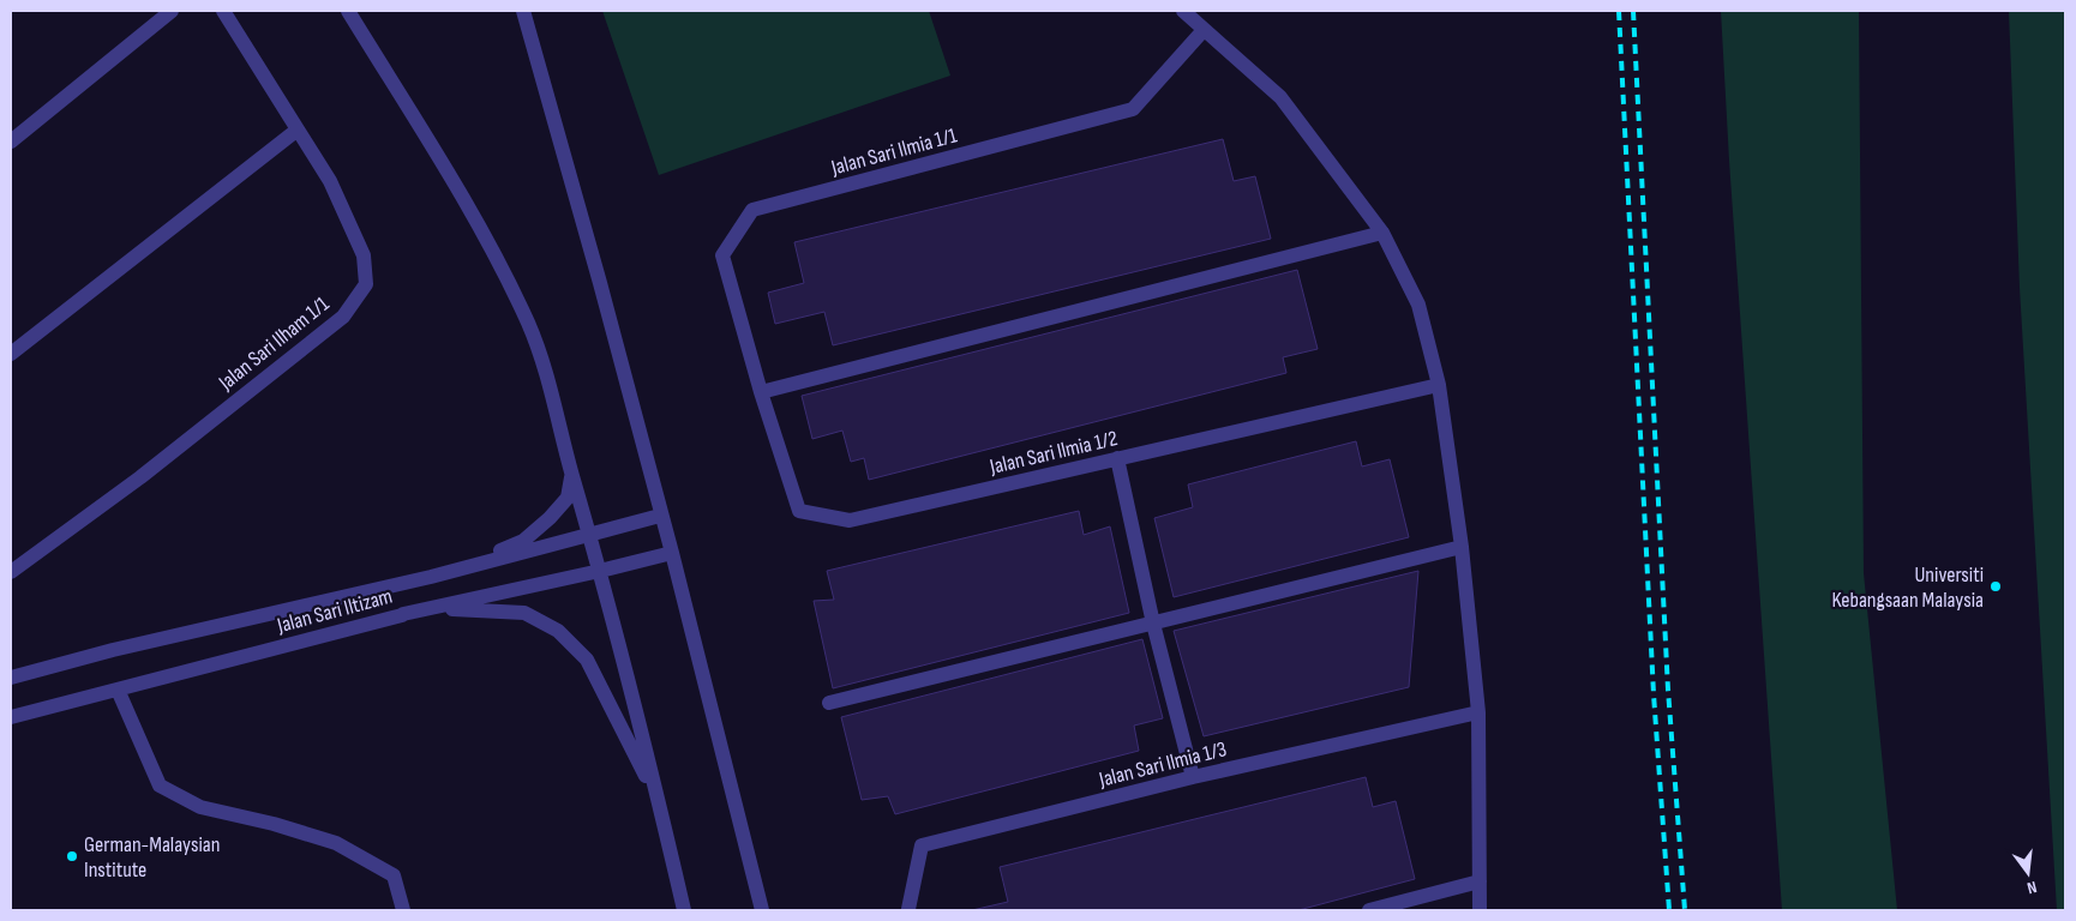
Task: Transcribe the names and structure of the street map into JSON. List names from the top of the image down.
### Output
{
  "streets": {
    "street": [
      "Jalan Sari Ilmia 1/1",
      "Jalan Sari Ilham 1/1",
      "Jalan Sari Ilmia 1/2",
      "Jalan Sari Iltizam",
      "Jalan Sari Ilmia 1/3"
    ]
  },
  "crossings": [
    ["Jalan Sari Ilmia 1/1", "Jalan Sari Ilmia 1/2"]
  ],
  "places": ["Universiti Kebangsaan Malaysia", "German-Malaysian Institute"],
  "north": "bottom"
}
